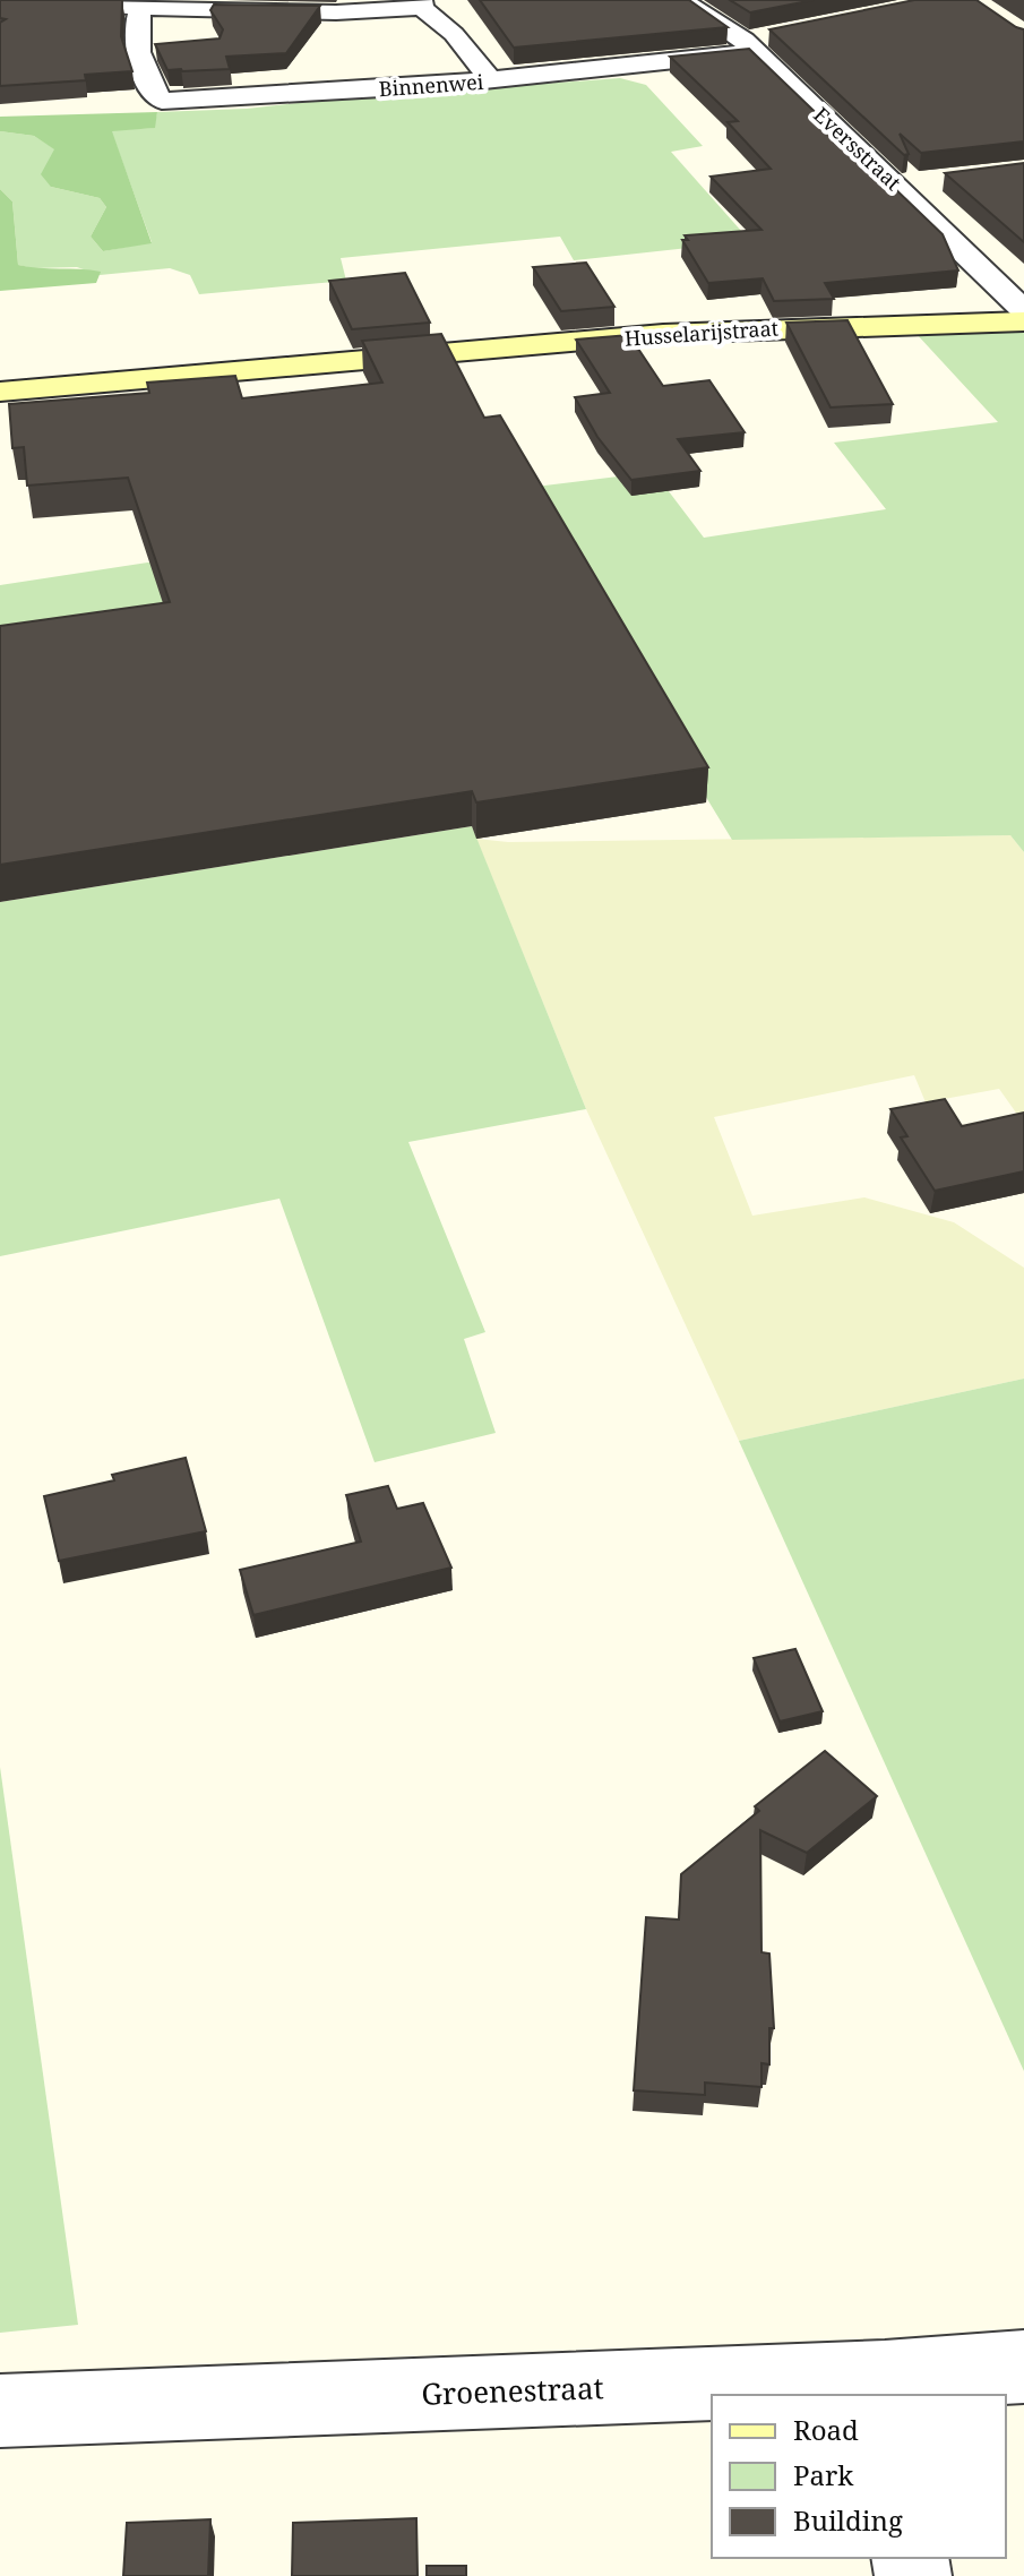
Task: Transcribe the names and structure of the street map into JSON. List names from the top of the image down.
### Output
{
  "streets": {
    "street": [
      "Binnenwei",
      "Eversstraat",
      "Husselarijstraat",
      "Groenestraat"
    ]
  },
  "crossings": [
    ["Binnenwei", "Eversstraat"]
  ],
  "legend": ["Road", "Park", "Building"]
}
